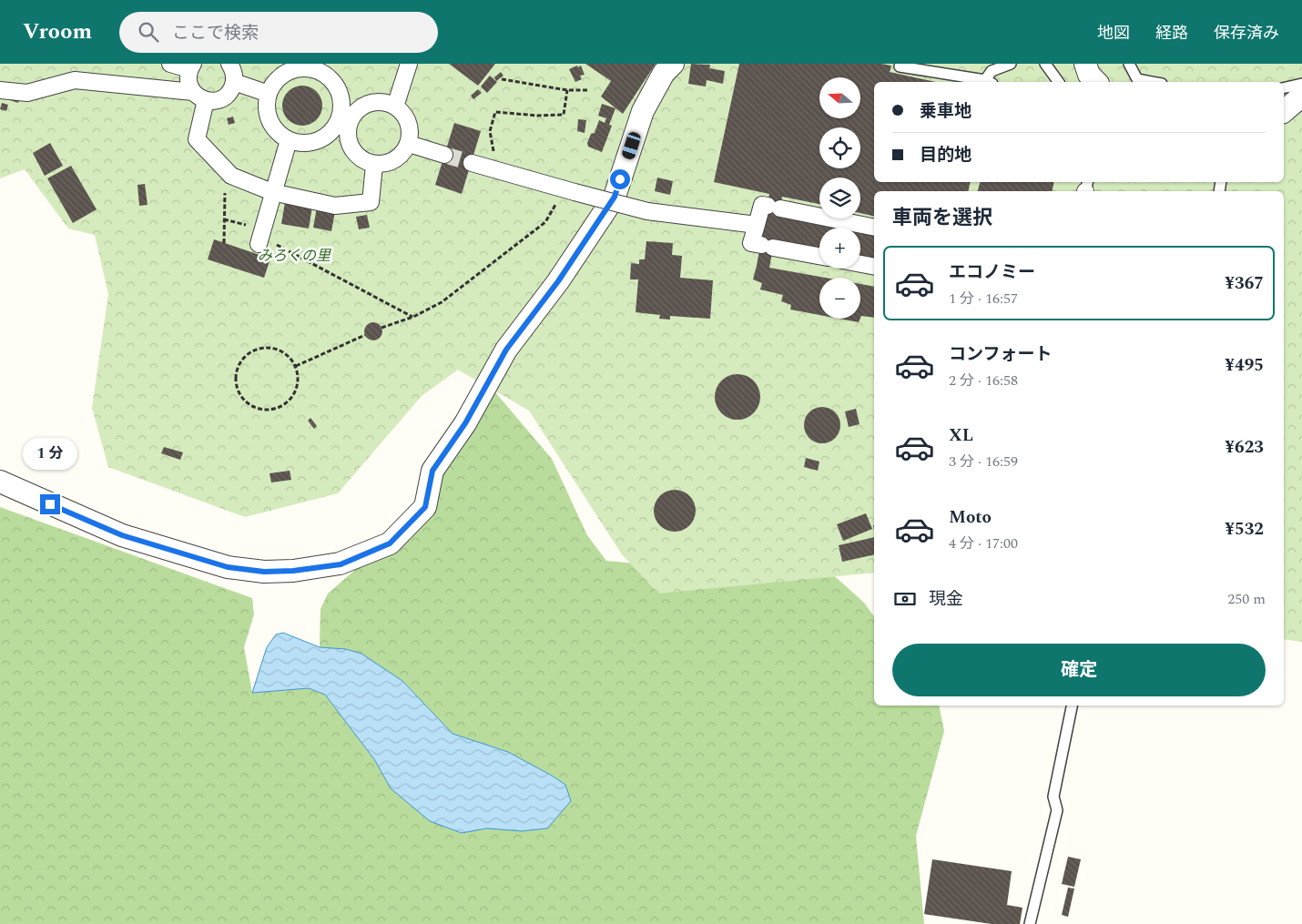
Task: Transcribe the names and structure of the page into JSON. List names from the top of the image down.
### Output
{
  "parks": ["みろくの里"],
  "north": "left",
  "page": {
    "header": "Vroom",
    "search": "ここで検索",
    "nav": ["地図", "経路", "保存済み"],
    "map_buttons": ["+", "−"],
    "banner": ["乗車地", "目的地"],
    "heading": "車両を選択",
    "list": [
      {
        "name": "エコノミー",
        "note": "1 分 · 16:57",
        "value": "¥367"
      },
      {
        "name": "コンフォート",
        "note": "2 分 · 16:58",
        "value": "¥495"
      },
      {
        "name": "XL",
        "note": "3 分 · 16:59",
        "value": "¥623"
      },
      {
        "name": "Moto",
        "note": "4 分 · 17:00",
        "value": "¥532"
      }
    ],
    "bubble": "1 分",
    "pay": ["現金", "250 m"],
    "buttons": "確定"
  }
}
